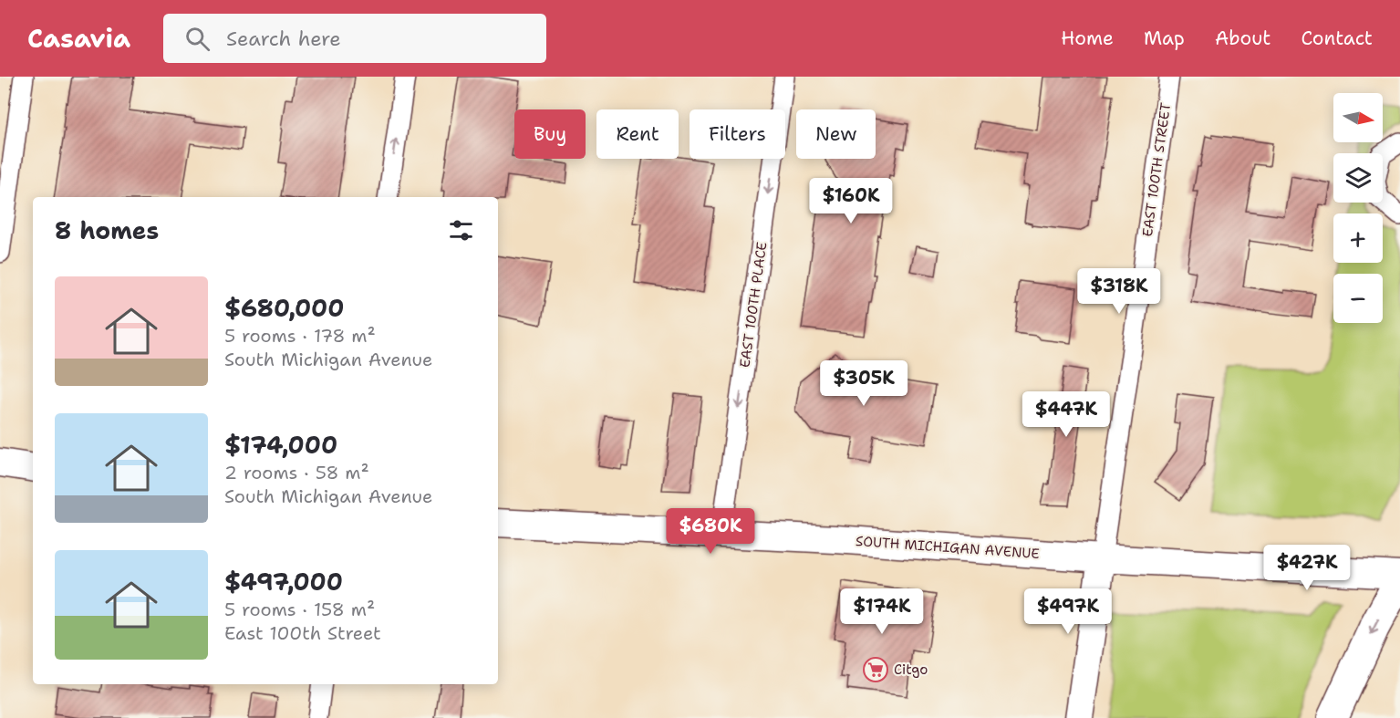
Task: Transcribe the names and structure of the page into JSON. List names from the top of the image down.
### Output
{
  "streets": {
    "main road": ["EAST 100TH STREET", "SOUTH MICHIGAN AVENUE"],
    "street": ["EAST 100TH PLACE"]
  },
  "crossings": [
    ["EAST 100TH STREET", "SOUTH MICHIGAN AVENUE"],
    ["EAST 100TH PLACE", "SOUTH MICHIGAN AVENUE"]
  ],
  "one_way": ["EAST 100TH PLACE"],
  "places": {
    "supermarket": ["Citgo"]
  },
  "north": "right",
  "page": {
    "header": "Casavia",
    "search": "Search here",
    "nav": [
      "Home",
      "Map",
      "About",
      "Contact"
    ],
    "map_buttons": ["+", "−"],
    "chip": [
      "Buy",
      "Rent",
      "Filters",
      "New"
    ],
    "price": [
      "$160K",
      "$318K",
      "$305K",
      "$447K",
      "$680K",
      "$427K",
      "$174K",
      "$497K"
    ],
    "heading": "8 homes",
    "list": [
      {
        "name": "$680,000",
        "note": "5 rooms · 178 m² · South Michigan Avenue"
      },
      {
        "name": "$174,000",
        "note": "2 rooms · 58 m² · South Michigan Avenue"
      },
      {
        "name": "$497,000",
        "note": "5 rooms · 158 m² · East 100th Street"
      }
    ]
  }
}
